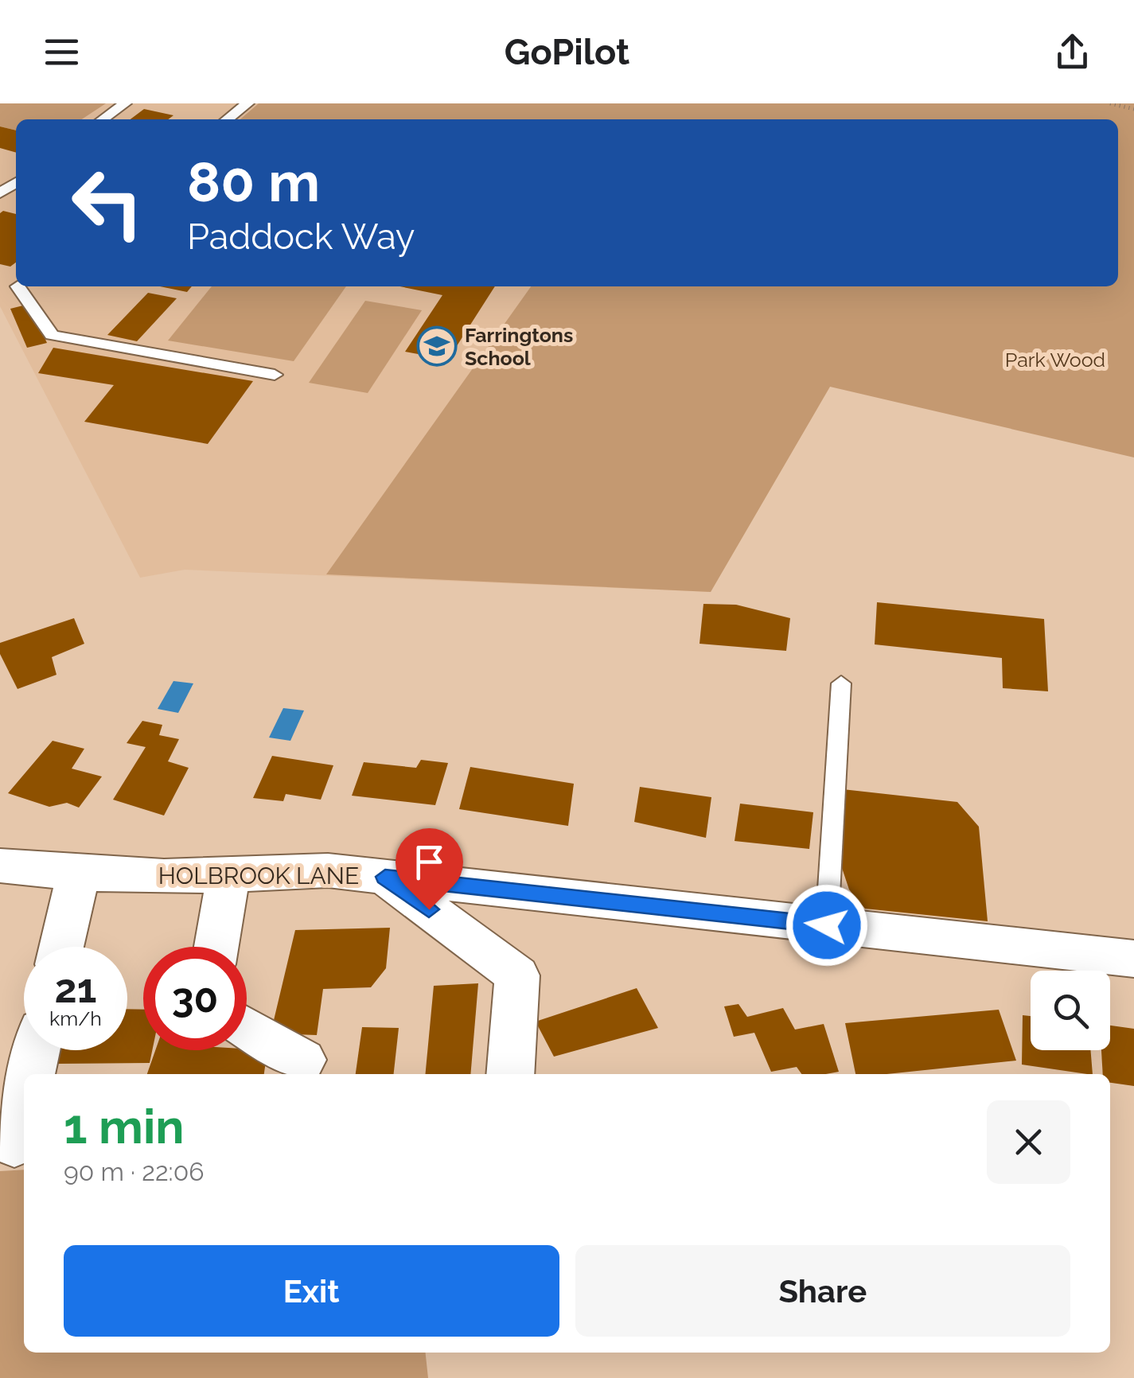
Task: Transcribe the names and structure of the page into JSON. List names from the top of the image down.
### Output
{
  "streets": {
    "street": ["HOLBROOK LANE"]
  },
  "parks": ["Park Wood"],
  "places": {
    "school or university": ["Farringtons School"]
  },
  "page": {
    "header": "GoPilot",
    "turn": ["80 m", "Paddock Way"],
    "speed": "21 km/h",
    "limit": "30",
    "heading": ["1 min", "90 m · 22:06"],
    "buttons": ["Exit", "Share"]
  }
}
